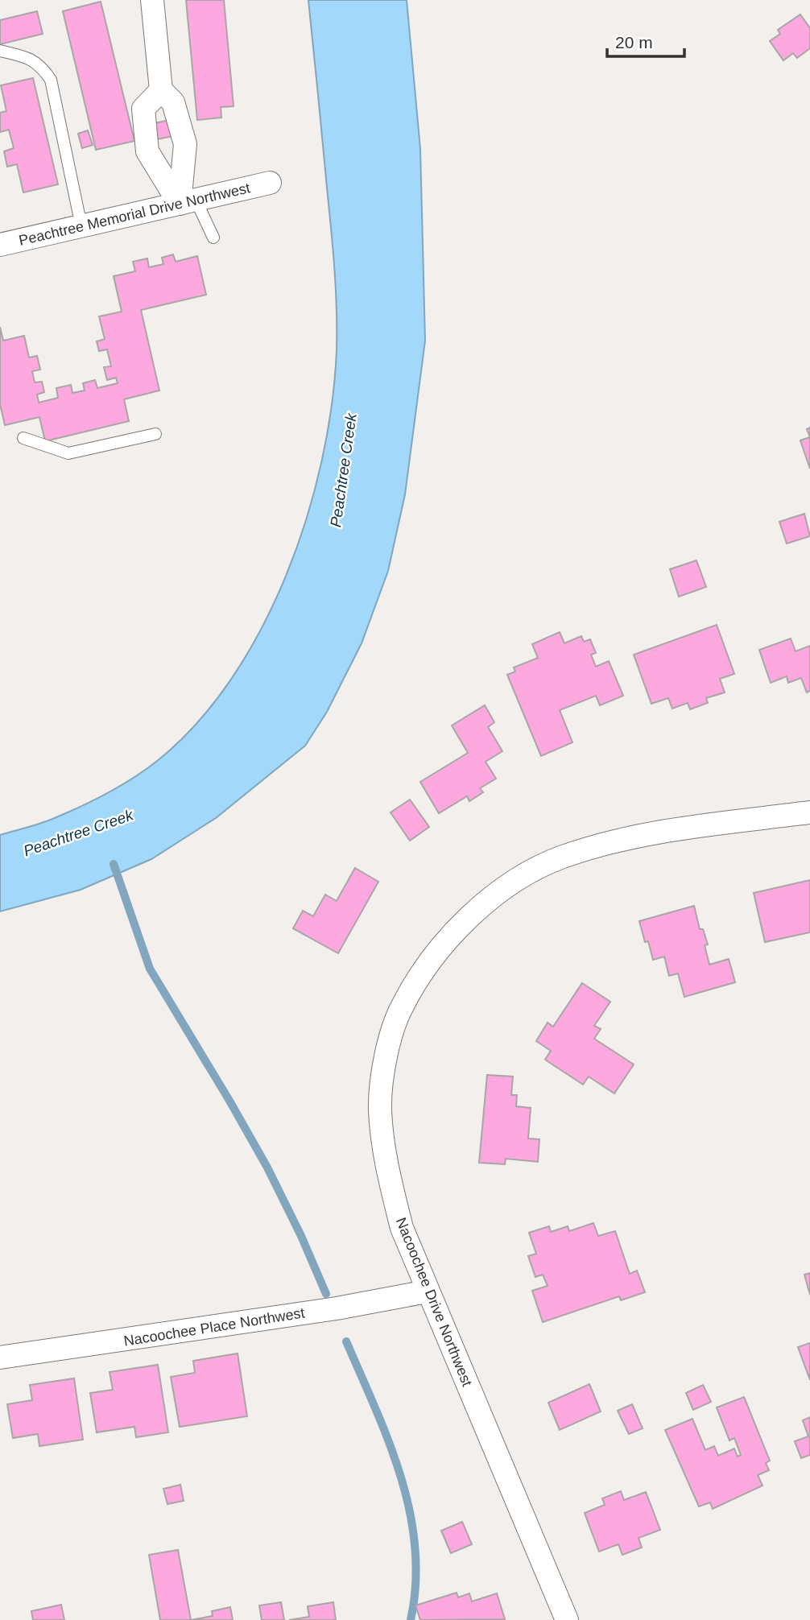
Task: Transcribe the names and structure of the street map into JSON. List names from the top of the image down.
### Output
{
  "streets": {
    "street": ["Peachtree Memorial Drive Northwest", "Nacoochee Drive Northwest", "Nacoochee Place Northwest"]
  },
  "crossings": [
    ["Nacoochee Drive Northwest", "Nacoochee Place Northwest"]
  ],
  "water": ["Peachtree Creek"],
  "scale_bar": "20 m"
}
